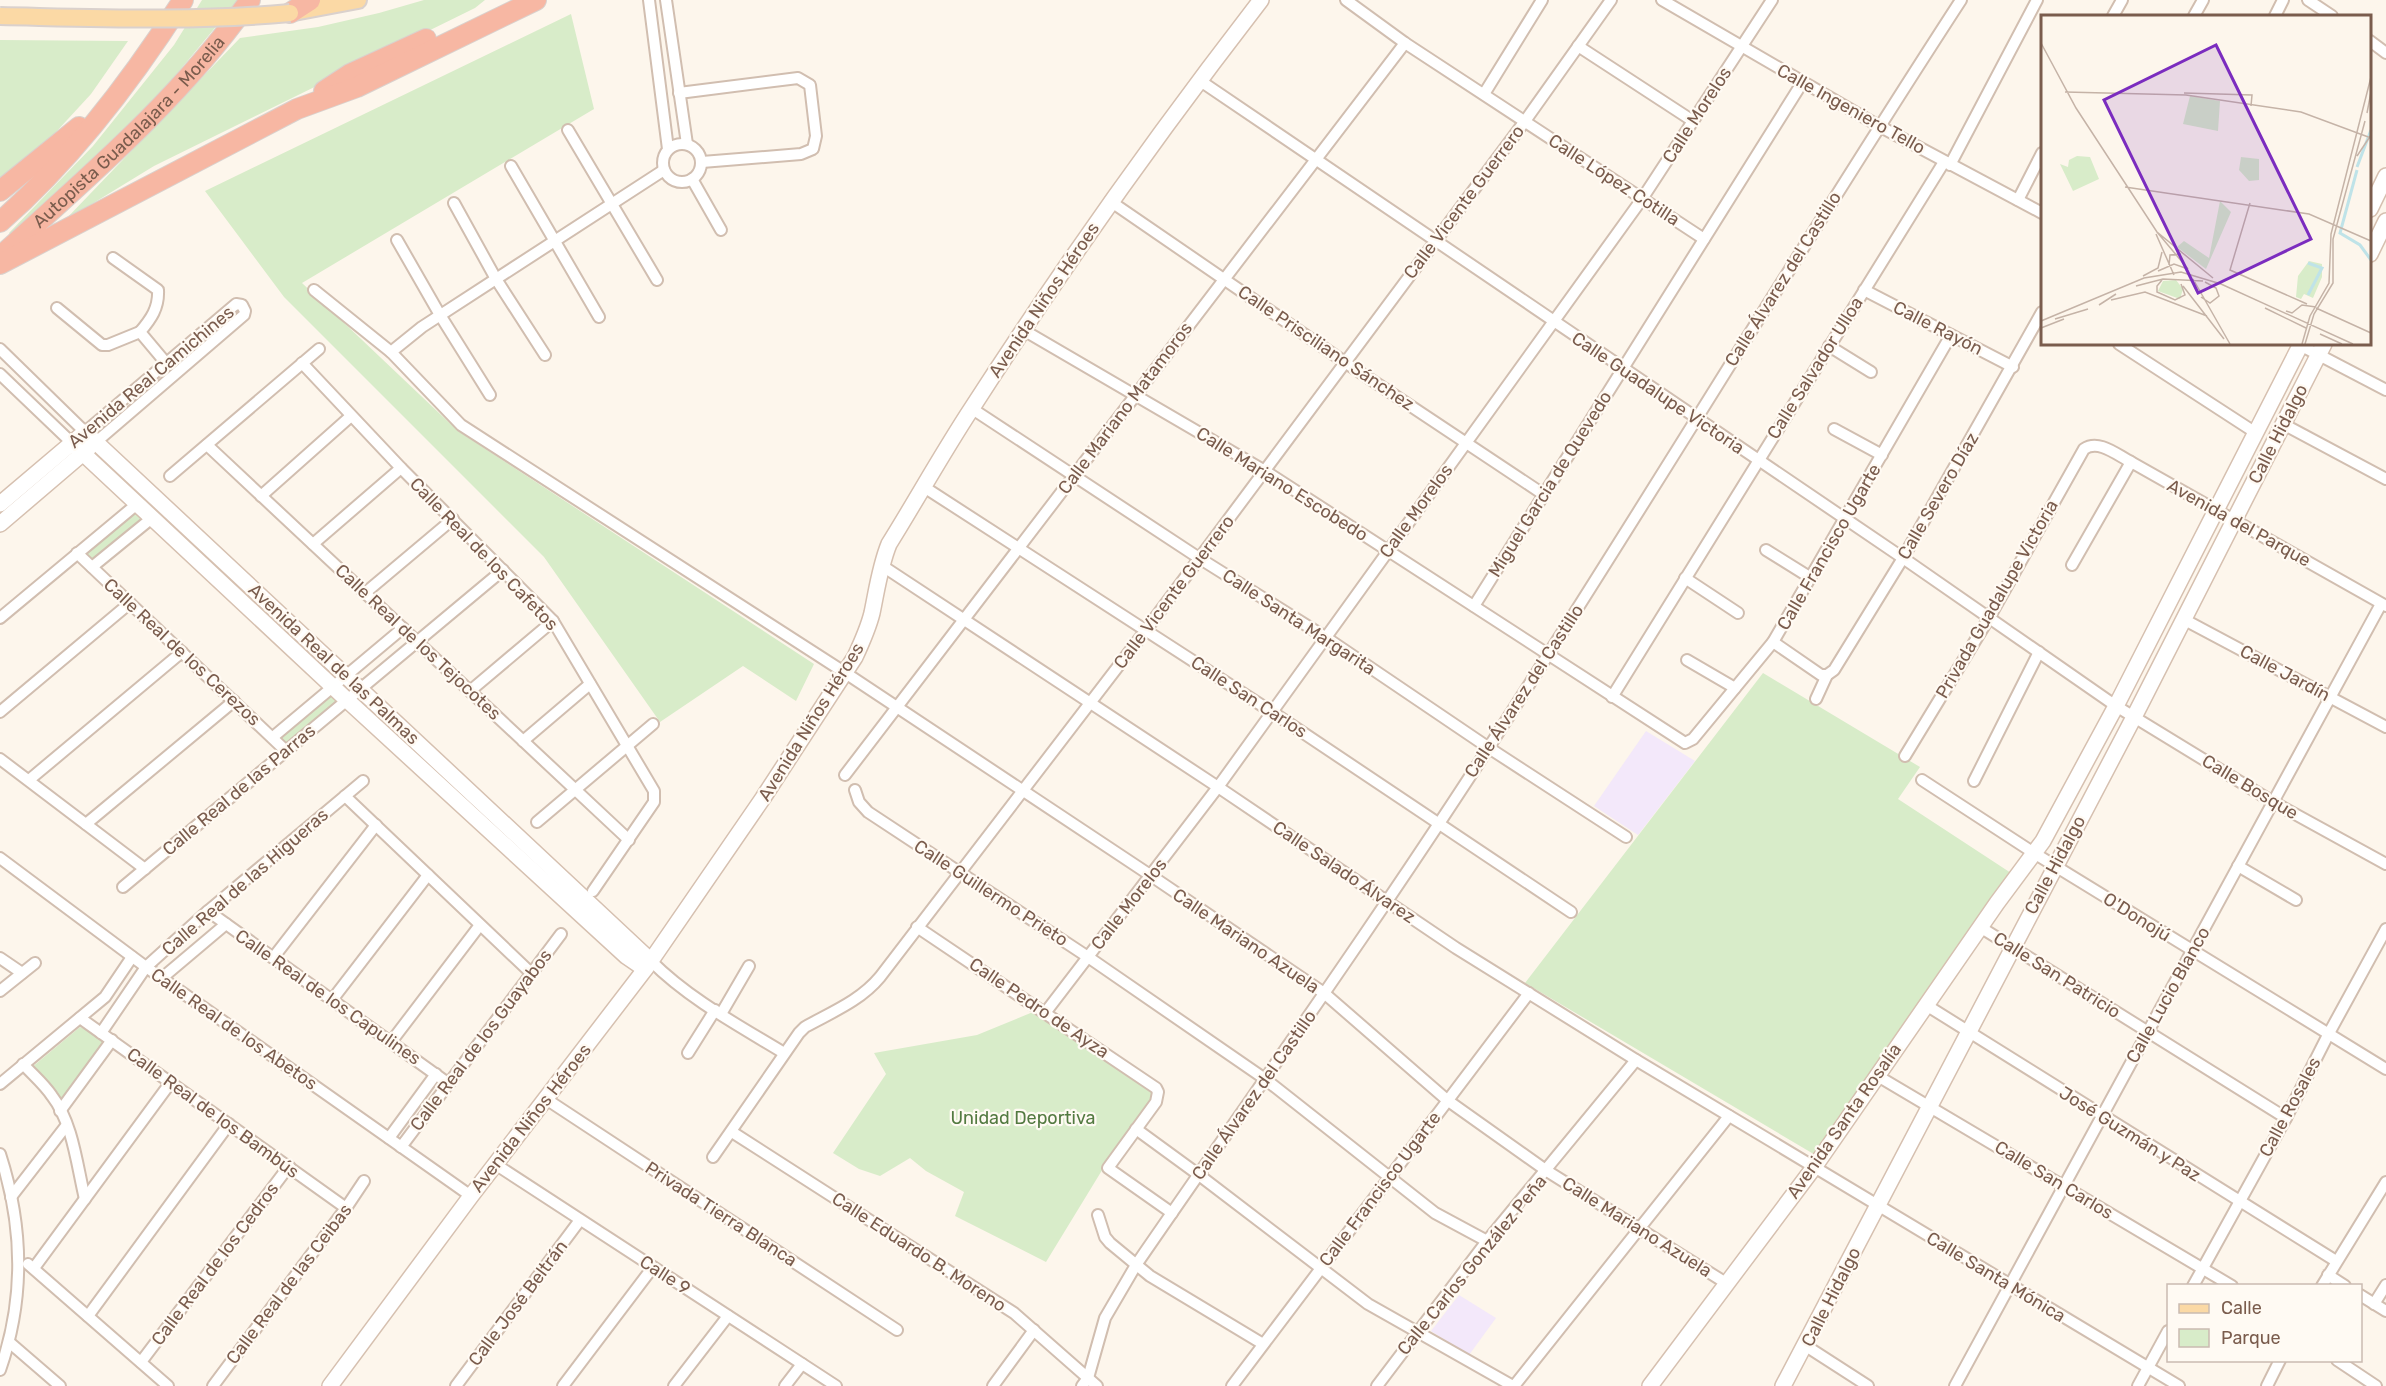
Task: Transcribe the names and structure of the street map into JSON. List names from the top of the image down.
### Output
{
  "streets": {
    "highway": ["Autopista Guadalajara - Morelia"],
    "street": [
      "Calle Ingeniero Tello",
      "Calle Morelos",
      "Calle López Cotilla",
      "Calle Vicente Guerrero",
      "Calle Álvarez del Castillo",
      "Avenida Niños Héroes",
      "Calle Rayón",
      "Calle Prisciliano Sánchez",
      "Calle Salvador Ulloa",
      "Avenida Real Camichines",
      "Calle Guadalupe Victoria",
      "Calle Mariano Matamoros",
      "Calle Hidalgo",
      "Calle Mariano Escobedo",
      "Miguel Garcia de Quevedo",
      "Calle Severo Díaz",
      "Avenida del Parque",
      "Calle Francisco Ugarte",
      "Calle Real de los Cafetos",
      "Privada Guadalupe Victoria",
      "Calle Santa Margarita",
      "Calle Real de los Tejocotes",
      "Calle Real de los Cerezos",
      "Avenida Real de las Palmas",
      "Calle Jardín",
      "Calle San Carlos",
      "Calle Bosque",
      "Calle Real de las Parras",
      "Calle Salado Álvarez",
      "Calle Real de las Higueras",
      "Calle Guillermo Prieto",
      "O'Donojú",
      "Calle Mariano Azuela",
      "Calle San Patricio",
      "Calle Lucio Blanco",
      "Calle Real de los Capulines",
      "Calle Pedro de Ayza",
      "Calle Real de los Abetos",
      "Calle Real de los Guayabos",
      "Calle Rosales",
      "Calle Real de los Bambús",
      "Avenida Santa Rosalía",
      "José Guzmán y Paz",
      "Privada Tierra Blanca",
      "Calle Eduardo B. Moreno",
      "Calle Real de los Cedros",
      "Calle Carlos González Peña",
      "Calle 9",
      "Calle Santa Mónica",
      "Calle Real de las Ceibas",
      "Calle José Beltrán"
    ]
  },
  "crossings": [
    ["Calle Ingeniero Tello", "Calle Morelos"],
    ["Calle Ingeniero Tello", "Calle Álvarez del Castillo"],
    ["Calle Ingeniero Tello", "Calle Salvador Ulloa"],
    ["Calle Ingeniero Tello", "Miguel Garcia de Quevedo"],
    ["Calle Morelos", "Calle López Cotilla"],
    ["Calle Morelos", "Calle Prisciliano Sánchez"],
    ["Calle Morelos", "Calle Guadalupe Victoria"],
    ["Calle Morelos", "Calle Mariano Escobedo"],
    ["Calle Morelos", "Calle Santa Margarita"],
    ["Calle Morelos", "Calle San Carlos"],
    ["Calle Morelos", "Calle Salado Álvarez"],
    ["Calle Morelos", "Calle Guillermo Prieto"],
    ["Calle Morelos", "Calle Mariano Azuela"],
    ["Calle Morelos", "Calle Pedro de Ayza"],
    ["Calle López Cotilla", "Calle Vicente Guerrero"],
    ["Calle López Cotilla", "Calle Mariano Matamoros"],
    ["Calle López Cotilla", "Miguel Garcia de Quevedo"],
    ["Calle Vicente Guerrero", "Calle Prisciliano Sánchez"],
    ["Calle Vicente Guerrero", "Calle Guadalupe Victoria"],
    ["Calle Vicente Guerrero", "Calle Mariano Escobedo"],
    ["Calle Vicente Guerrero", "Calle Santa Margarita"],
    ["Calle Vicente Guerrero", "Avenida Real de las Palmas"],
    ["Calle Vicente Guerrero", "Calle San Carlos"],
    ["Calle Vicente Guerrero", "Calle Salado Álvarez"],
    ["Calle Vicente Guerrero", "Calle Guillermo Prieto"],
    ["Calle Vicente Guerrero", "Calle Mariano Azuela"],
    ["Calle Vicente Guerrero", "Calle Pedro de Ayza"],
    ["Calle Vicente Guerrero", "Calle Eduardo B. Moreno"],
    ["Calle Álvarez del Castillo", "Calle Guadalupe Victoria"],
    ["Calle Álvarez del Castillo", "Calle Mariano Escobedo"],
    ["Calle Álvarez del Castillo", "Calle Santa Margarita"],
    ["Calle Álvarez del Castillo", "Calle San Carlos"],
    ["Calle Álvarez del Castillo", "Calle Salado Álvarez"],
    ["Calle Álvarez del Castillo", "Calle Guillermo Prieto"],
    ["Calle Álvarez del Castillo", "Calle Mariano Azuela"],
    ["Calle Álvarez del Castillo", "Calle Eduardo B. Moreno"],
    ["Avenida Niños Héroes", "Calle Prisciliano Sánchez"],
    ["Avenida Niños Héroes", "Calle Guadalupe Victoria"],
    ["Avenida Niños Héroes", "Calle Mariano Escobedo"],
    ["Avenida Niños Héroes", "Calle Santa Margarita"],
    ["Avenida Niños Héroes", "Avenida Real de las Palmas"],
    ["Avenida Niños Héroes", "Calle San Carlos"],
    ["Avenida Niños Héroes", "Calle Salado Álvarez"],
    ["Avenida Niños Héroes", "Calle Mariano Azuela"],
    ["Avenida Niños Héroes", "Calle Real de los Abetos"],
    ["Avenida Niños Héroes", "Privada Tierra Blanca"],
    ["Avenida Niños Héroes", "Calle 9"],
    ["Calle Rayón", "Calle Salvador Ulloa"],
    ["Calle Rayón", "Calle Severo Díaz"],
    ["Calle Rayón", "Calle Francisco Ugarte"],
    ["Calle Prisciliano Sánchez", "Calle Mariano Matamoros"],
    ["Calle Prisciliano Sánchez", "Miguel Garcia de Quevedo"],
    ["Calle Salvador Ulloa", "Calle Guadalupe Victoria"],
    ["Calle Salvador Ulloa", "Calle Mariano Escobedo"],
    ["Avenida Real Camichines", "Avenida Real de las Palmas"],
    ["Calle Guadalupe Victoria", "Calle Mariano Matamoros"],
    ["Calle Guadalupe Victoria", "Calle Hidalgo"],
    ["Calle Guadalupe Victoria", "Miguel Garcia de Quevedo"],
    ["Calle Guadalupe Victoria", "Calle Severo Díaz"],
    ["Calle Guadalupe Victoria", "Calle Francisco Ugarte"],
    ["Calle Guadalupe Victoria", "Privada Guadalupe Victoria"],
    ["Calle Guadalupe Victoria", "Calle Bosque"],
    ["Calle Mariano Matamoros", "Calle Mariano Escobedo"],
    ["Calle Mariano Matamoros", "Calle Santa Margarita"],
    ["Calle Mariano Matamoros", "Calle San Carlos"],
    ["Calle Mariano Matamoros", "Calle Salado Álvarez"],
    ["Calle Mariano Matamoros", "Calle Mariano Azuela"],
    ["Calle Hidalgo", "Avenida del Parque"],
    ["Calle Hidalgo", "Calle Jardín"],
    ["Calle Hidalgo", "Calle San Carlos"],
    ["Calle Hidalgo", "Calle Bosque"],
    ["Calle Hidalgo", "O'Donojú"],
    ["Calle Hidalgo", "Calle San Patricio"],
    ["Calle Hidalgo", "Avenida Santa Rosalía"],
    ["Calle Hidalgo", "José Guzmán y Paz"],
    ["Calle Hidalgo", "Calle Santa Mónica"],
    ["Calle Mariano Escobedo", "Miguel Garcia de Quevedo"],
    ["Calle Mariano Escobedo", "Calle Francisco Ugarte"],
    ["Avenida del Parque", "Privada Guadalupe Victoria"],
    ["Avenida del Parque", "Calle Lucio Blanco"],
    ["Calle Francisco Ugarte", "Calle Salado Álvarez"],
    ["Calle Francisco Ugarte", "Calle Guillermo Prieto"],
    ["Calle Francisco Ugarte", "Calle Mariano Azuela"],
    ["Calle Real de los Cafetos", "Calle Real de los Tejocotes"],
    ["Calle Real de los Cafetos", "Calle Real de las Parras"],
    ["Calle Real de los Tejocotes", "Calle Real de las Parras"],
    ["Calle Real de los Cerezos", "Calle Real de las Parras"],
    ["Avenida Real de las Palmas", "Calle Real de las Parras"],
    ["Calle Jardín", "Calle Lucio Blanco"],
    ["Calle San Carlos", "Calle Lucio Blanco"],
    ["Calle San Carlos", "Calle Rosales"],
    ["Calle San Carlos", "Avenida Santa Rosalía"],
    ["Calle Bosque", "Calle Lucio Blanco"],
    ["Calle Salado Álvarez", "Avenida Santa Rosalía"],
    ["Calle Salado Álvarez", "Calle Carlos González Peña"],
    ["Calle Salado Álvarez", "Calle Santa Mónica"],
    ["Calle Real de las Higueras", "Calle Real de los Capulines"],
    ["Calle Real de las Higueras", "Calle Real de los Abetos"],
    ["Calle Real de las Higueras", "Calle Real de los Bambús"],
    ["Calle Guillermo Prieto", "Calle Carlos González Peña"],
    ["O'Donojú", "Calle Lucio Blanco"],
    ["O'Donojú", "Calle Rosales"],
    ["O'Donojú", "Avenida Santa Rosalía"],
    ["Calle Mariano Azuela", "Avenida Santa Rosalía"],
    ["Calle Mariano Azuela", "Calle Carlos González Peña"],
    ["Calle San Patricio", "Calle Lucio Blanco"],
    ["Calle San Patricio", "Calle Rosales"],
    ["Calle San Patricio", "Avenida Santa Rosalía"],
    ["Calle Lucio Blanco", "José Guzmán y Paz"],
    ["Calle Lucio Blanco", "Calle Santa Mónica"],
    ["Calle Real de los Capulines", "Calle Real de los Guayabos"],
    ["Calle Real de los Abetos", "Calle Real de los Guayabos"],
    ["Calle Rosales", "José Guzmán y Paz"],
    ["Calle Real de los Bambús", "Calle Real de los Cedros"],
    ["Calle Real de los Bambús", "Calle Real de las Ceibas"],
    ["Avenida Santa Rosalía", "José Guzmán y Paz"],
    ["Avenida Santa Rosalía", "Calle Santa Mónica"],
    ["Calle 9", "Calle José Beltrán"]
  ],
  "parks": ["Unidad Deportiva"],
  "legend": ["Calle", "Parque"]
}
